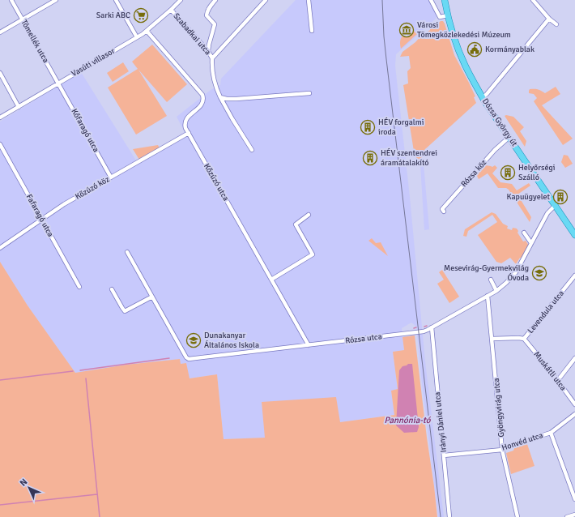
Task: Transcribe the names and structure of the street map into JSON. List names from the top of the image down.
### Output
{
  "streets": {
    "main road": ["Dózsa György út"],
    "street": [
      "Szabadkai utca",
      "Tómellék utca",
      "Vasúti villasor",
      "Kőfaragó utca",
      "Rózsa köz",
      "Kőzúzó utca",
      "Kőzúzó köz",
      "Fafaragó utca",
      "Levendula utca",
      "Rózsa utca",
      "Muskátli utca",
      "Gyöngyvirág utca",
      "Irányi Dániel utca",
      "Honvéd utca"
    ]
  },
  "crossings": [
    ["Szabadkai utca", "Vasúti villasor"],
    ["Tómellék utca", "Vasúti villasor"],
    ["Tómellék utca", "Kőfaragó utca"],
    ["Vasúti villasor", "Kőfaragó utca"],
    ["Vasúti villasor", "Kőzúzó utca"],
    ["Dózsa György út", "Rózsa köz"],
    ["Dózsa György út", "Rózsa utca"],
    ["Kőfaragó utca", "Kőzúzó köz"],
    ["Kőzúzó utca", "Kőzúzó köz"],
    ["Kőzúzó utca", "Rózsa utca"],
    ["Kőzúzó köz", "Fafaragó utca"],
    ["Levendula utca", "Muskátli utca"],
    ["Levendula utca", "Gyöngyvirág utca"],
    ["Rózsa utca", "Gyöngyvirág utca"],
    ["Rózsa utca", "Irányi Dániel utca"],
    ["Gyöngyvirág utca", "Honvéd utca"],
    ["Irányi Dániel utca", "Honvéd utca"]
  ],
  "water": ["Pannónia-tó"],
  "places": {
    "supermarket": ["Sarki ABC"],
    "museum": ["Városi Tömegközlekedési Múzeum"],
    "public building": ["Kormányablak"],
    "building": [
      "HÉV forgalmi iroda",
      "HÉV szentendrei áramátalakító",
      "Helyőrségi Szálló",
      "Kapuügyelet"
    ],
    "school or university": ["Mesevirág-Gyermekvilág Óvoda", "Dunakanyar Általános Iskola"]
  },
  "north": "top left"
}
